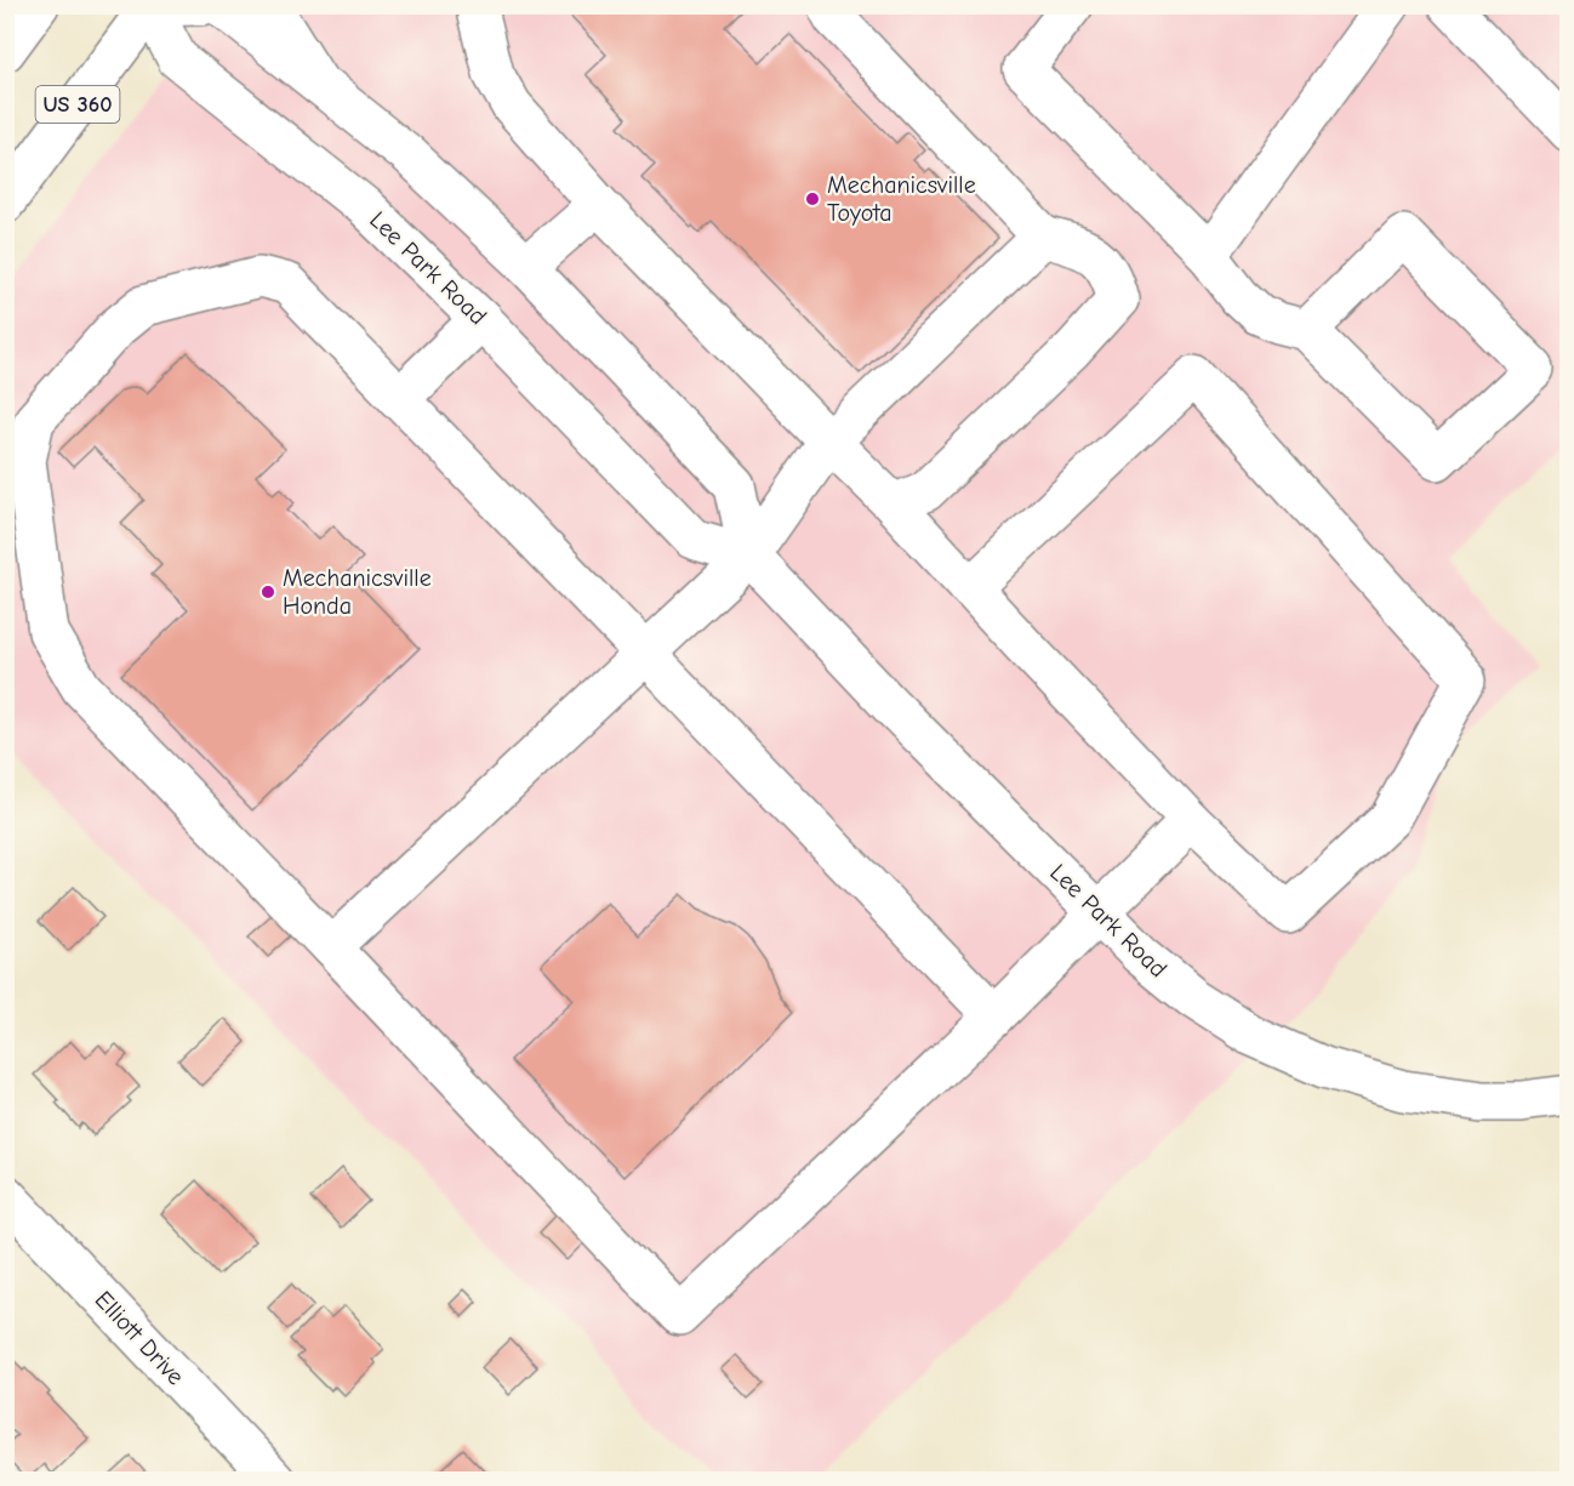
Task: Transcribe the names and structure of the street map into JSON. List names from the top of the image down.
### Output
{
  "streets": {
    "main road": ["US 360", "Lee Park Road", "Elliott Drive"]
  },
  "crossings": [
    ["US 360", "Lee Park Road"]
  ],
  "places": ["Mechanicsville Toyota", "Mechanicsville Honda"]
}
